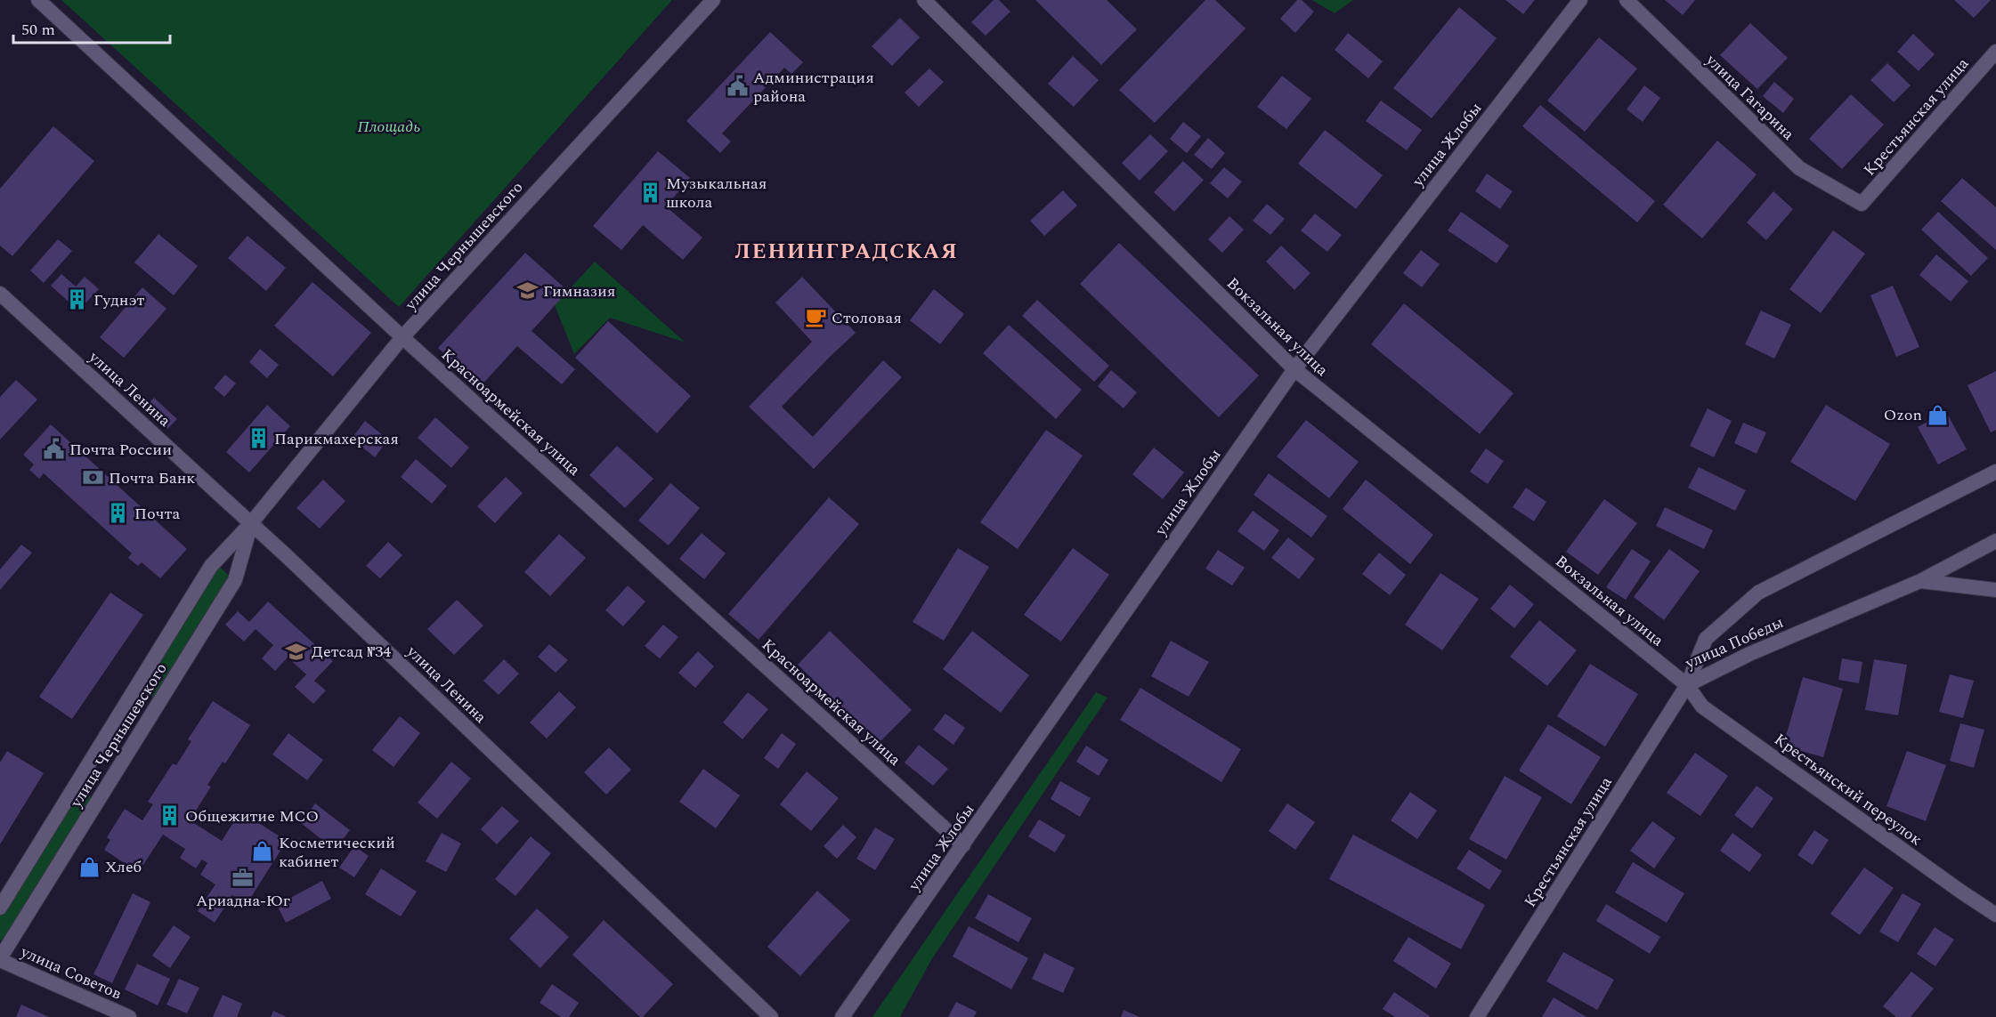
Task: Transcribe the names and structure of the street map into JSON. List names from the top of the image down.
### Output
{
  "streets": {
    "street": [
      "улица Гагарина",
      "Крестьянская улица",
      "улица Жлобы",
      "улица Чернышевского",
      "Вокзальная улица",
      "улица Ленина",
      "Красноармейская улица",
      "улица Победы",
      "Крестьянский переулок",
      "улица Советов"
    ]
  },
  "crossings": [
    ["улица Гагарина", "Крестьянская улица"],
    ["Крестьянская улица", "Вокзальная улица"],
    ["Крестьянская улица", "улица Победы"],
    ["Крестьянская улица", "Крестьянский переулок"],
    ["улица Жлобы", "Вокзальная улица"],
    ["улица Жлобы", "Красноармейская улица"],
    ["улица Чернышевского", "улица Ленина"],
    ["улица Чернышевского", "Красноармейская улица"],
    ["улица Чернышевского", "улица Советов"],
    ["Вокзальная улица", "улица Победы"],
    ["Вокзальная улица", "Крестьянский переулок"],
    ["улица Победы", "Крестьянский переулок"]
  ],
  "districts": ["ЛЕНИНГРАДСКАЯ"],
  "parks": ["Площадь"],
  "places": {
    "public building": ["Администрация района", "Почта России"],
    "building": [
      "Музыкальная школа",
      "Гуднэт",
      "Парикмахерская",
      "Почта",
      "Общежитие МСО"
    ],
    "school or university": ["Гимназия", "Детсад №34"],
    "cafe": ["Столовая"],
    "shop": ["Ozon", "Косметический кабинет", "Хлеб"],
    "bank": ["Почта Банк"],
    "office": ["Ариадна-Юг"]
  },
  "scale_bar": "50 m"
}
